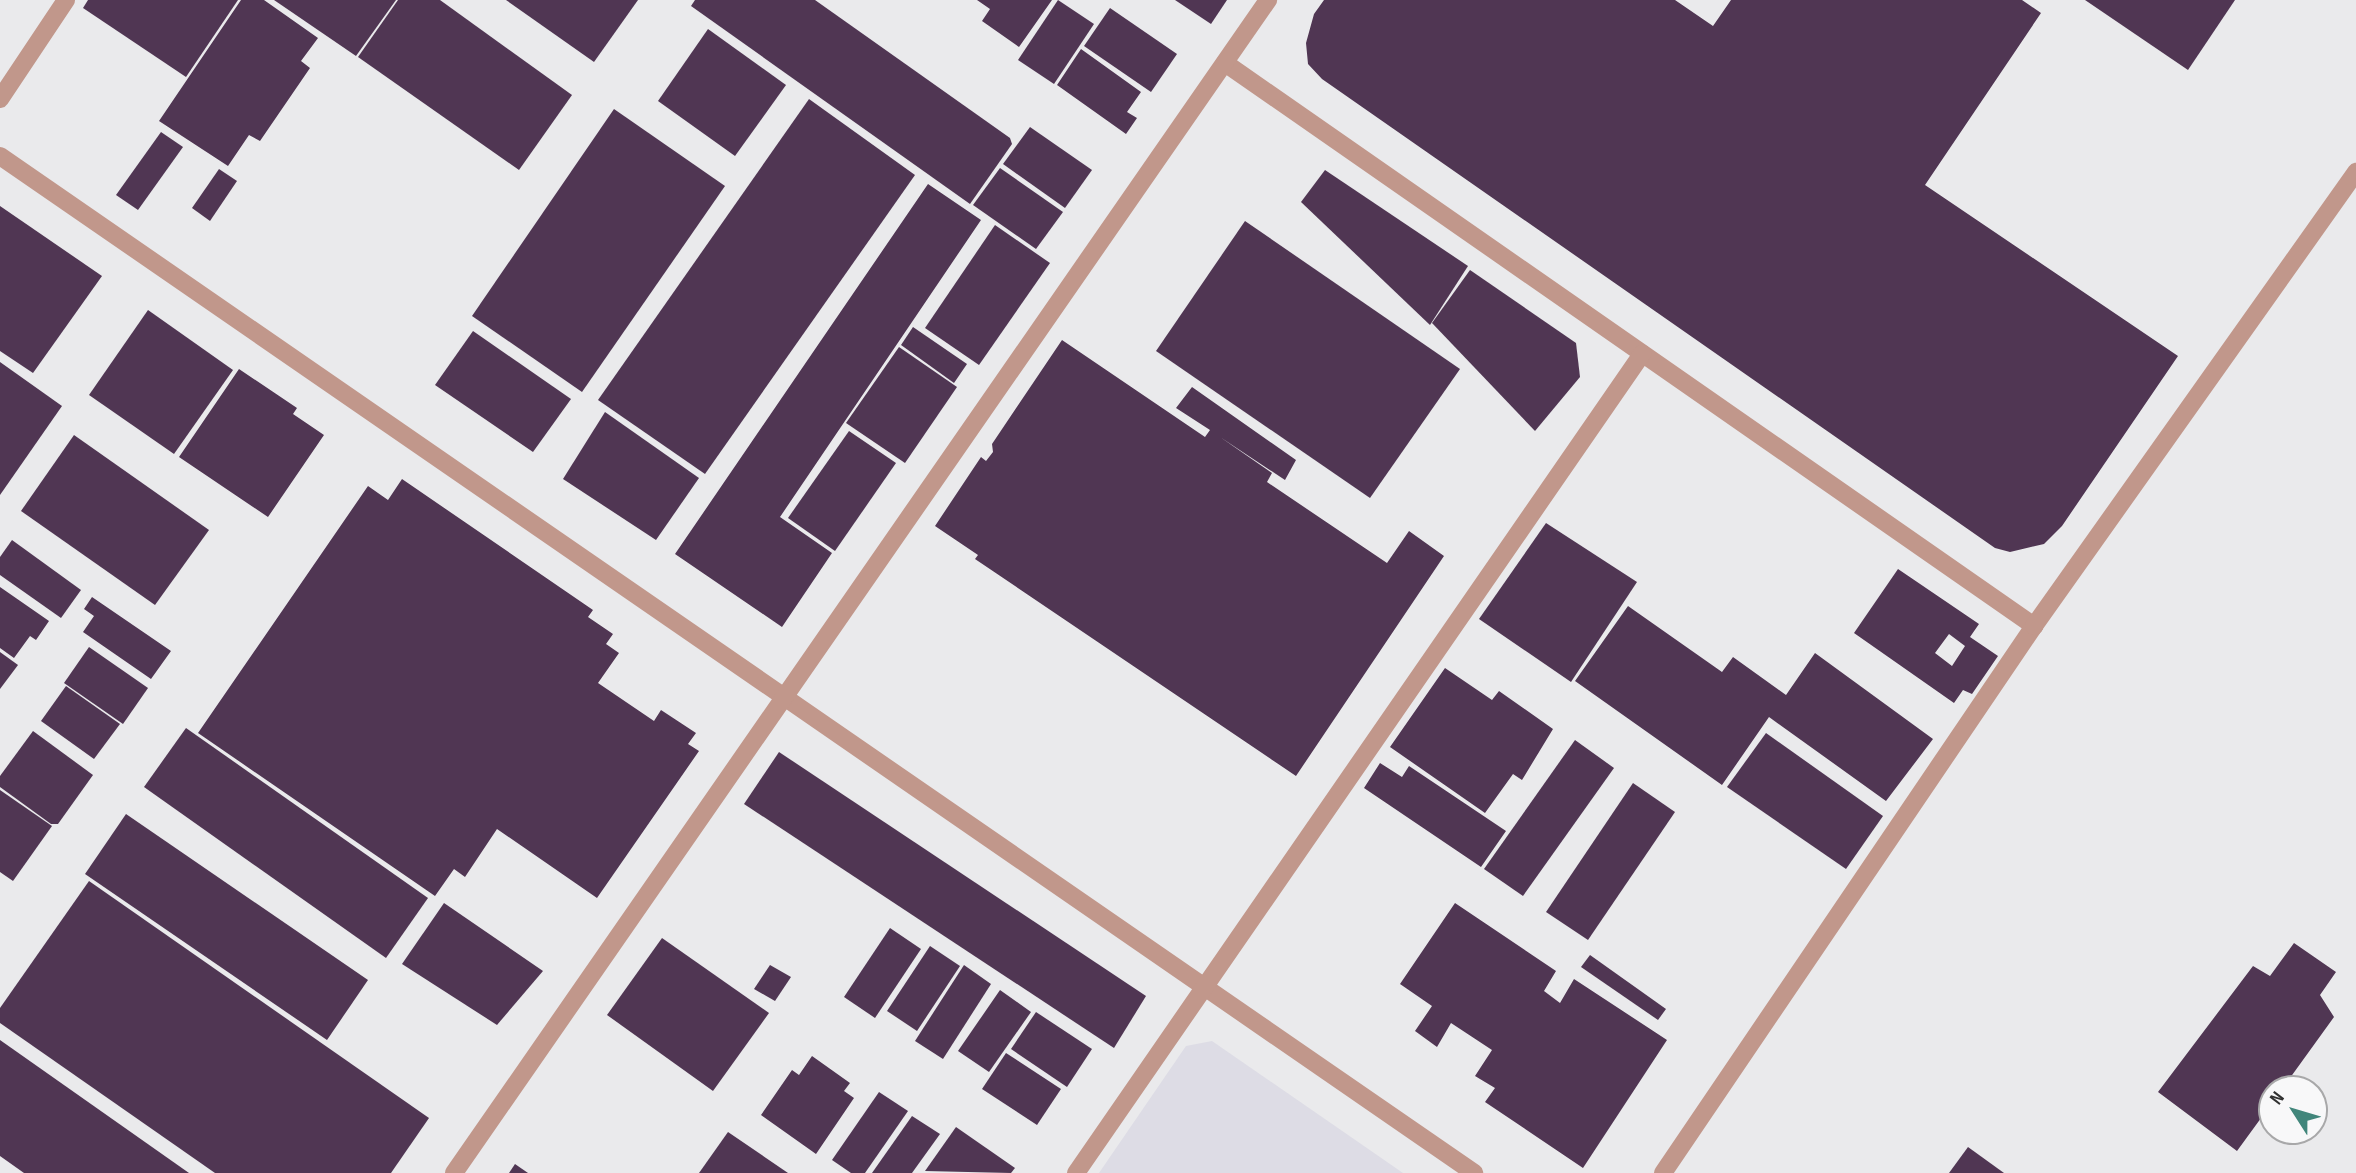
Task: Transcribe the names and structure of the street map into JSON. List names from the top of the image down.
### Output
{
  "north": "top left"
}
